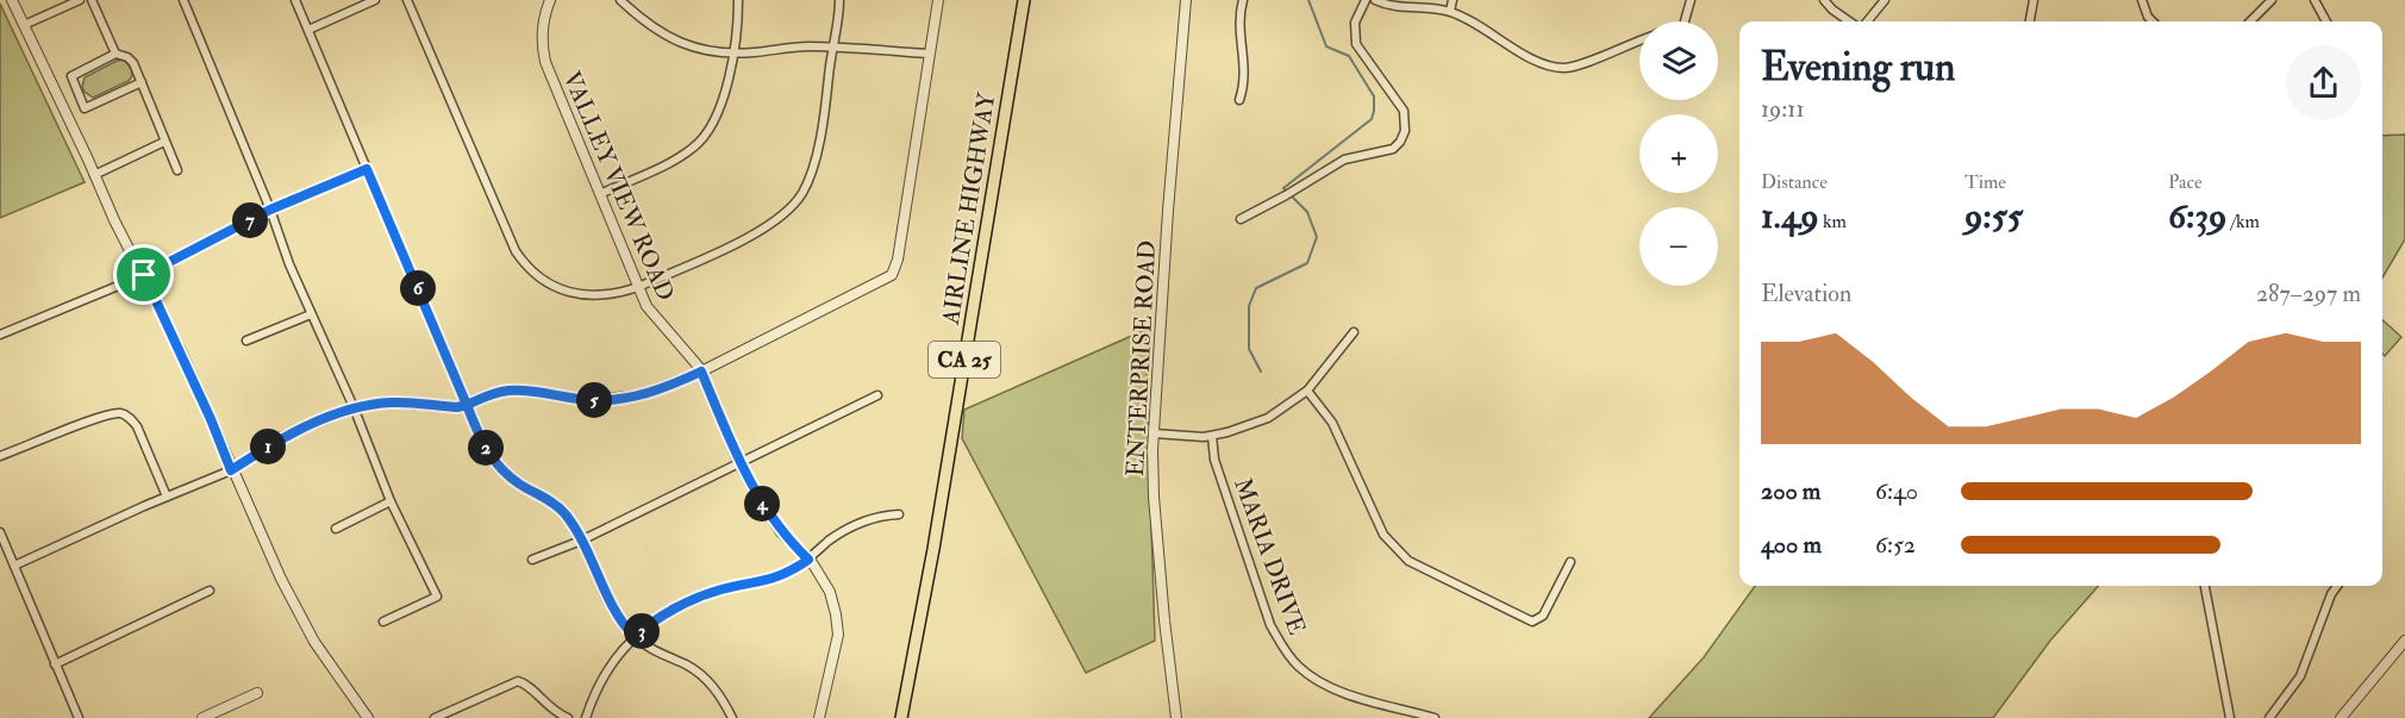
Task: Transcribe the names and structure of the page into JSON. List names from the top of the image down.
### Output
{
  "streets": {
    "main road": ["AIRLINE HIGHWAY", "CA 25"],
    "street": ["VALLEY VIEW ROAD", "ENTERPRISE ROAD", "MARIA DRIVE"]
  },
  "page": {
    "map_buttons": ["+", "−"],
    "heading": ["Evening run", "19:11"],
    "stats": [
      ["Distance", "1.49 km"],
      ["Time", "9:55"],
      ["Pace", "6:39 /km"]
    ],
    "pins": [
      "7",
      "6",
      "5",
      "1",
      "2",
      "4",
      "3"
    ],
    "chart": ["Elevation", "287–297 m"],
    "list": [
      {
        "name": "200 m",
        "note": "6:40"
      },
      {
        "name": "400 m",
        "note": "6:52"
      }
    ]
  }
}
